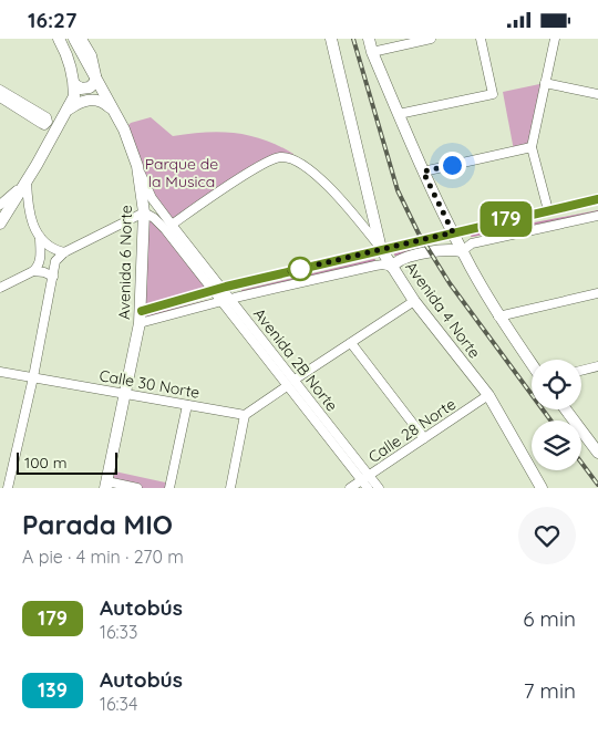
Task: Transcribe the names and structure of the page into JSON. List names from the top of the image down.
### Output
{
  "streets": {
    "main road": ["Avenida 6 Norte", "Avenida 4 Norte"],
    "street": ["Avenida 2B Norte", "Calle 30 Norte", "Calle 28 Norte"]
  },
  "crossings": [
    ["Avenida 6 Norte", "Avenida 2B Norte"],
    ["Avenida 6 Norte", "Calle 30 Norte"],
    ["Avenida 4 Norte", "Calle 28 Norte"],
    ["Avenida 2B Norte", "Calle 28 Norte"]
  ],
  "parks": ["Parque de la Musica"],
  "lines": ["bus line 179"],
  "scale_bar": "100 m",
  "page": {
    "status": "16:27",
    "on_map": "179",
    "scale": "100 m",
    "heading": ["Parada MIO", "A pie · 4 min · 270 m"],
    "list": [
      {
        "mark": "179",
        "name": "Autobús",
        "note": "16:33",
        "value": "6 min"
      },
      {
        "mark": "139",
        "name": "Autobús",
        "note": "16:34",
        "value": "7 min"
      }
    ]
  }
}
